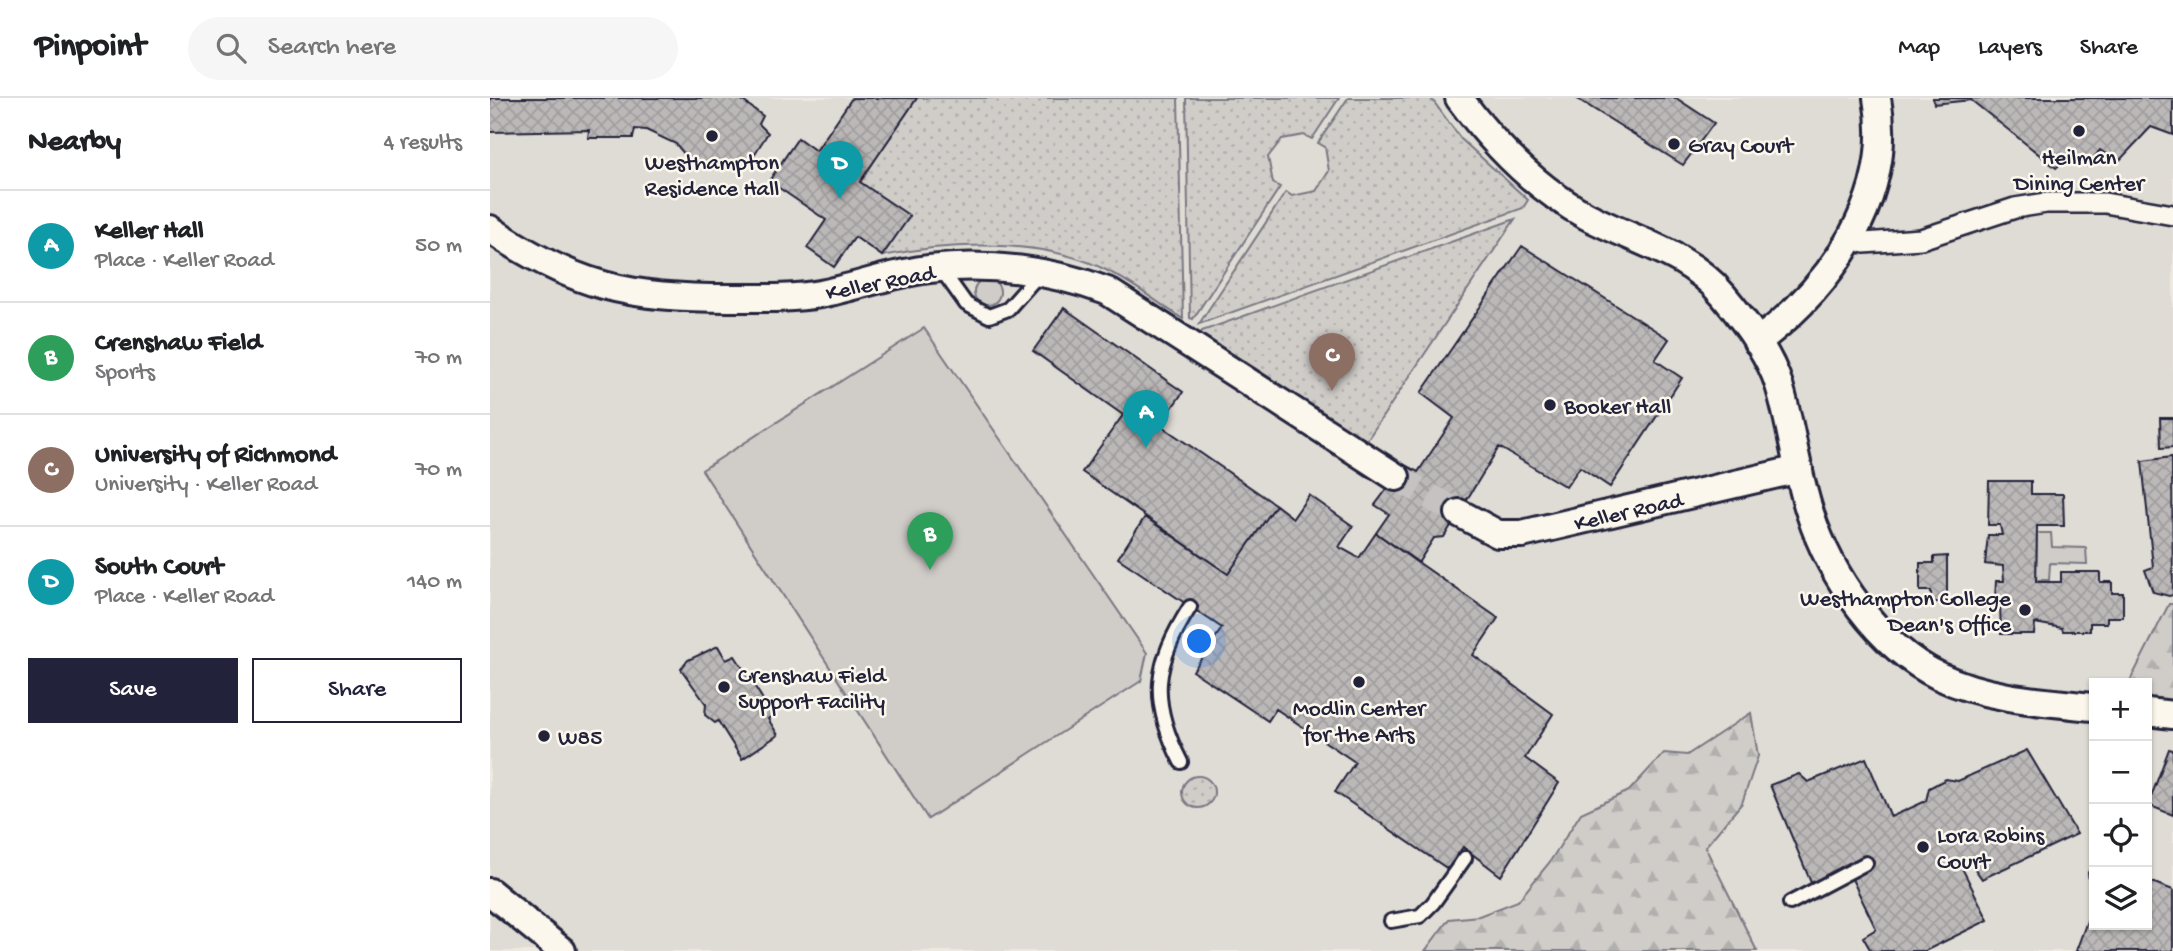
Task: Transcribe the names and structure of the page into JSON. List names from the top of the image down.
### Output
{
  "streets": {
    "street": ["Keller Road"]
  },
  "places": [
    "Heilman Dining Center",
    "Westhampton Residence Hall",
    "Gray Court",
    "Booker Hall",
    "Westhampton College Dean's Office",
    "Modlin Center for the Arts",
    "Crenshaw Field Support Facility",
    "W85",
    "Lora Robins Court"
  ],
  "page": {
    "header": "Pinpoint",
    "search": "Search here",
    "nav": ["Map", "Layers", "Share"],
    "heading": ["Nearby", "4 results"],
    "pins": [
      "D",
      "C",
      "A",
      "B"
    ],
    "list": [
      {
        "mark": "A",
        "name": "Keller Hall",
        "note": "Place · Keller Road",
        "value": "50 m"
      },
      {
        "mark": "B",
        "name": "Crenshaw Field",
        "note": "Sports",
        "value": "70 m"
      },
      {
        "mark": "C",
        "name": "University of Richmond",
        "note": "University · Keller Road",
        "value": "70 m"
      },
      {
        "mark": "D",
        "name": "South Court",
        "note": "Place · Keller Road",
        "value": "140 m"
      }
    ],
    "buttons": ["Save", "Share"],
    "map_buttons": ["+", "−"]
  }
}
